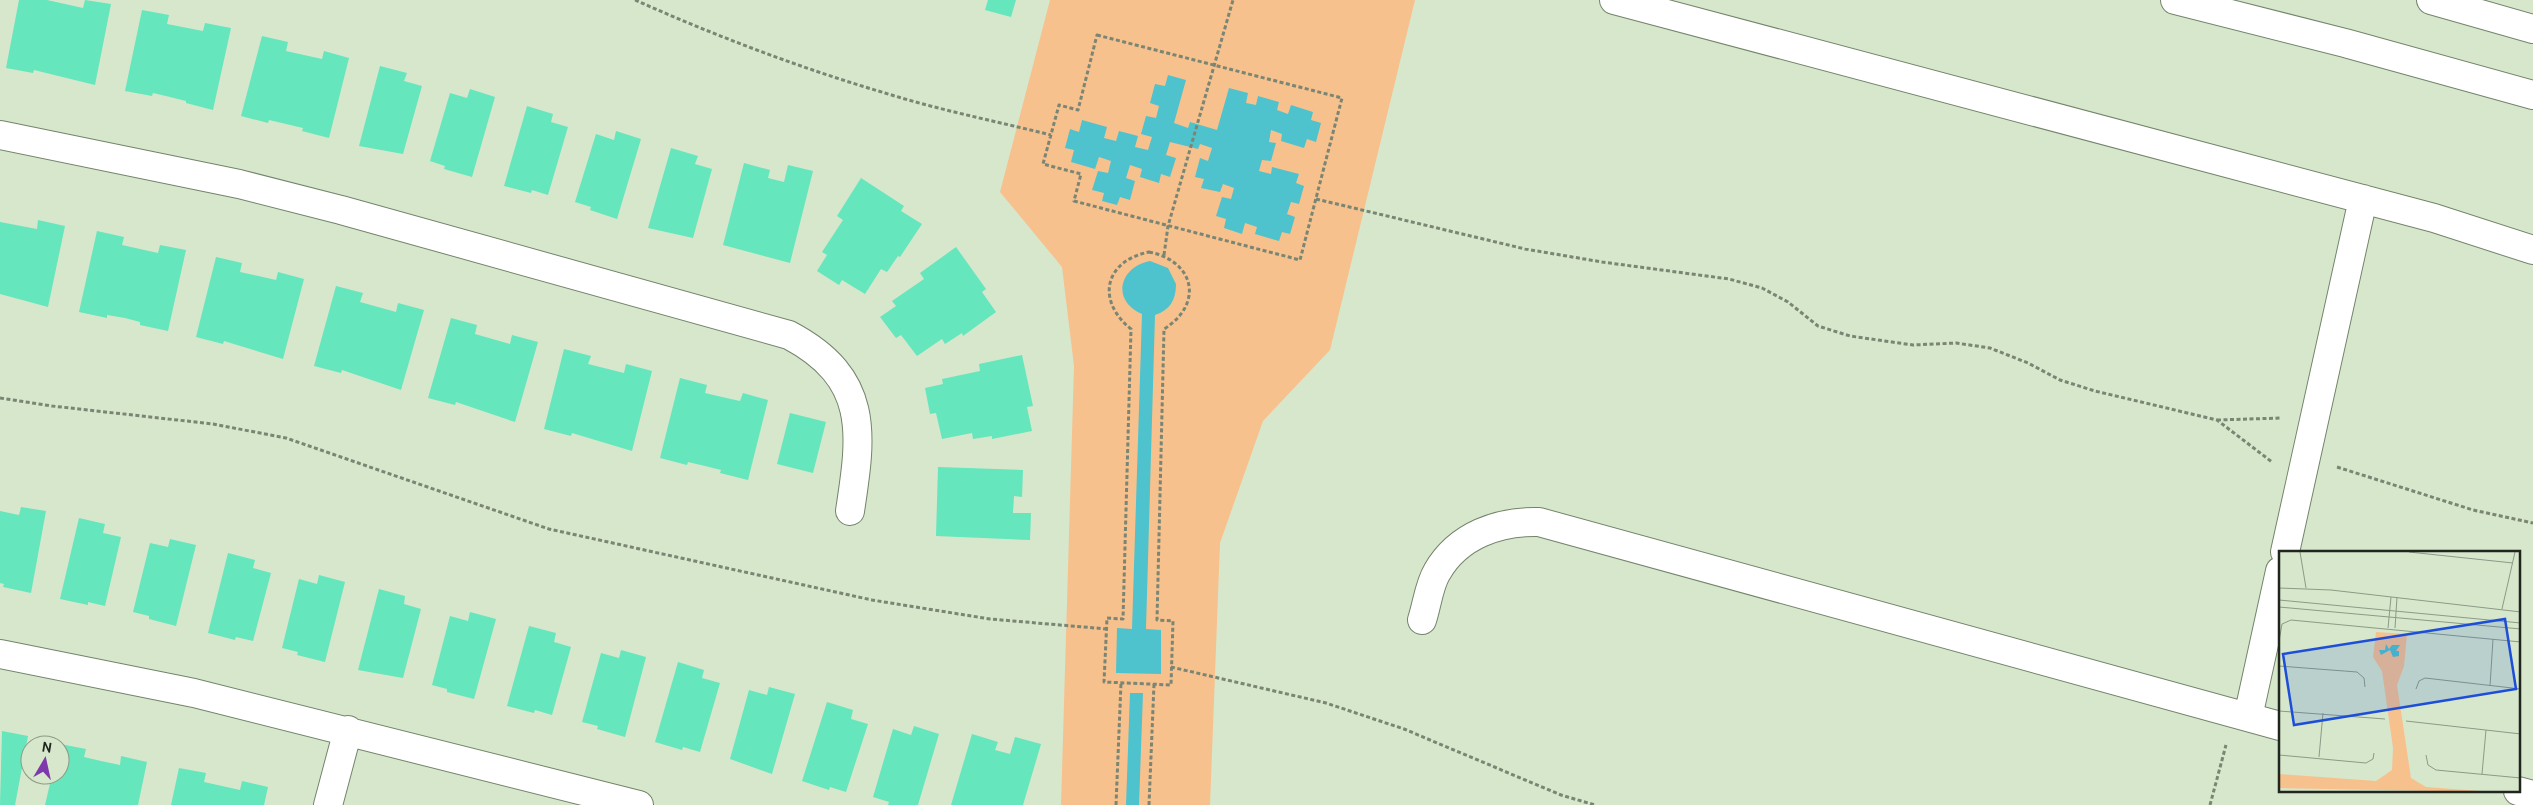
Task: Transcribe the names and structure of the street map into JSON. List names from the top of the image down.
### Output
{
  "north": "top"
}
